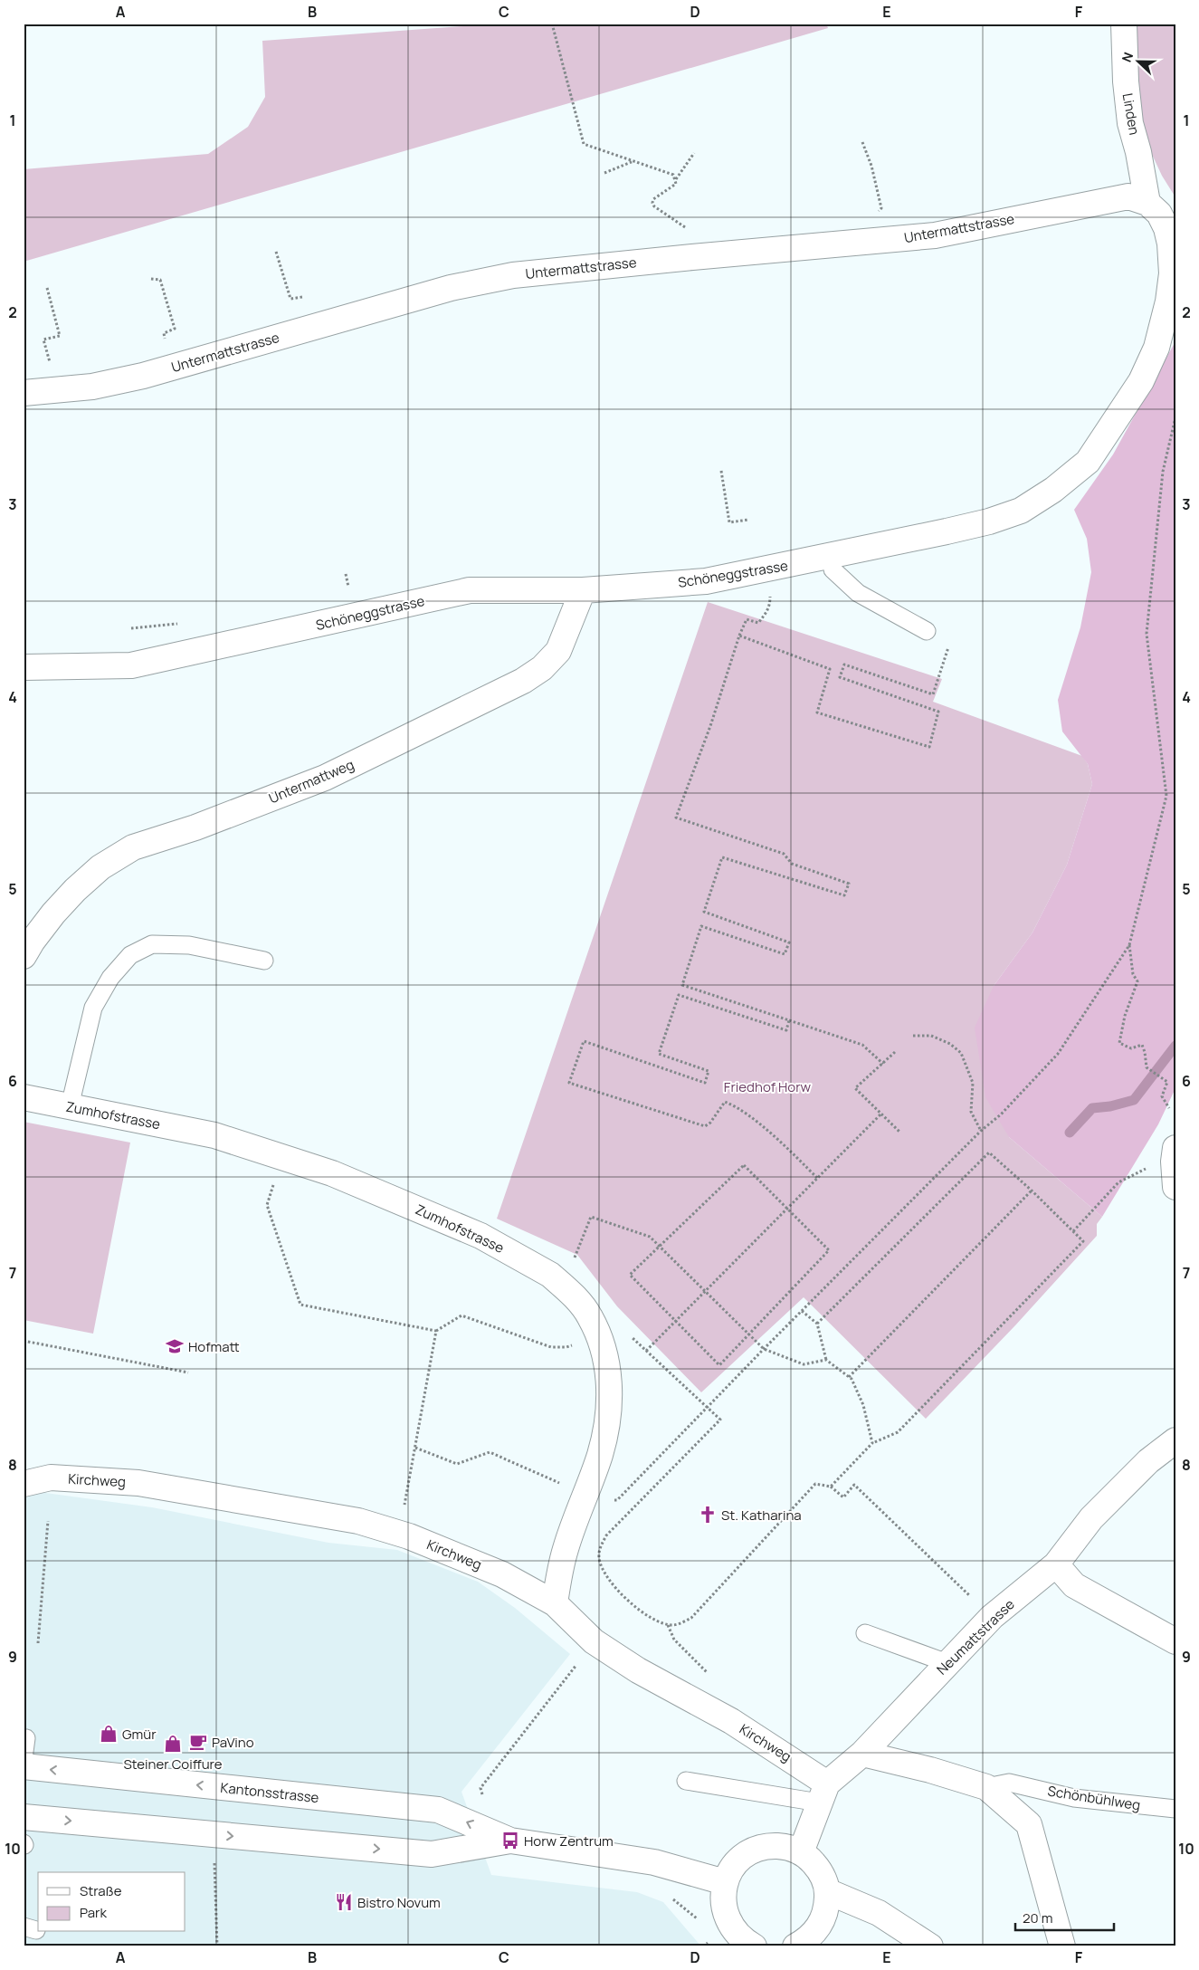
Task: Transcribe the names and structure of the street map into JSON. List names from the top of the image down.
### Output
{
  "streets": {
    "street": [
      "Linden",
      "Untermattstrasse",
      "Schöneggstrasse",
      "Untermattweg",
      "Zumhofstrasse",
      "Kirchweg",
      "Neumattstrasse",
      "Kantonsstrasse"
    ],
    "lane": ["Schönbühlweg"]
  },
  "crossings": [
    ["Linden", "Untermattstrasse"],
    ["Linden", "Schöneggstrasse"],
    ["Untermattstrasse", "Schöneggstrasse"],
    ["Schöneggstrasse", "Untermattweg"],
    ["Zumhofstrasse", "Kirchweg"],
    ["Kirchweg", "Neumattstrasse"]
  ],
  "parks": ["Friedhof Horw"],
  "places": {
    "school or university": ["Hofmatt"],
    "church": ["St. Katharina"],
    "shop": ["Gmür", "Steiner Coiffure"],
    "cafe": ["PaVino"],
    "bus stop": ["Horw Zentrum"],
    "restaurant": ["Bistro Novum"]
  },
  "legend": ["Straße", "Park"],
  "scale_bar": "20 m",
  "north": "left",
  "grid": {
    "columns": [
      "A",
      "B",
      "C",
      "D",
      "E",
      "F"
    ],
    "rows": [
      "1",
      "2",
      "3",
      "4",
      "5",
      "6",
      "7",
      "8",
      "9",
      "10"
    ]
  }
}
